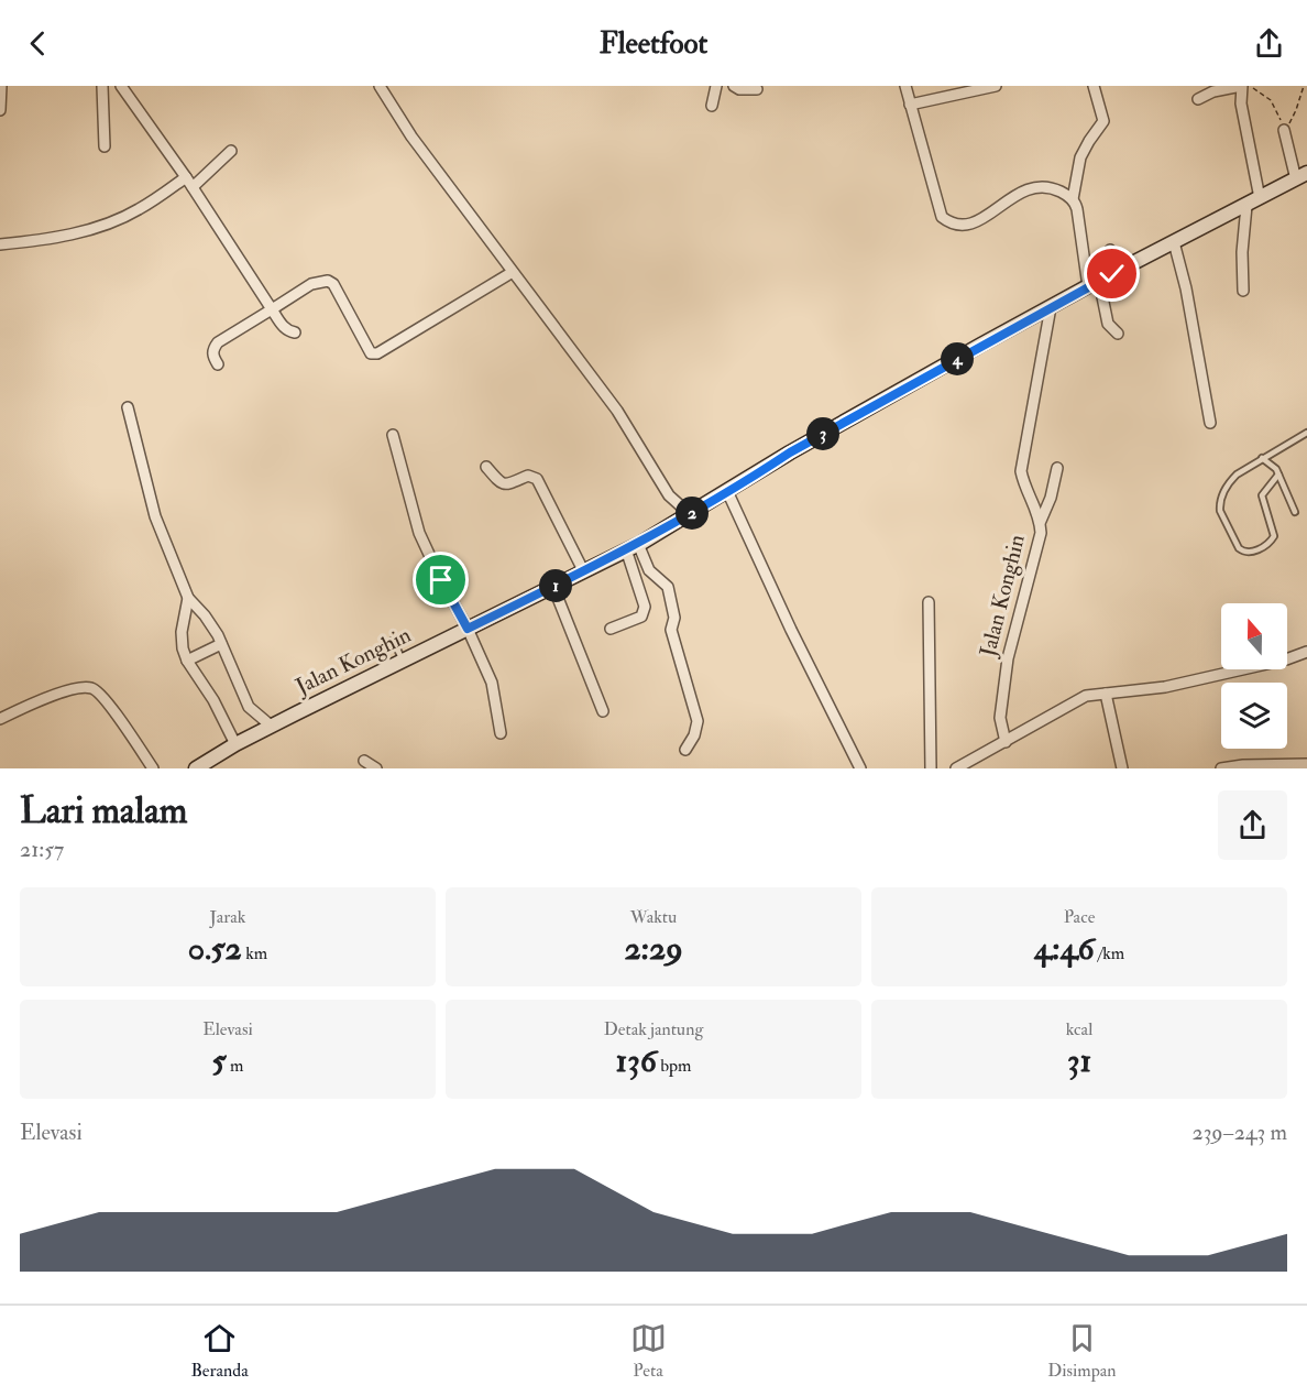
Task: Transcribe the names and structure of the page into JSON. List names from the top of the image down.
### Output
{
  "streets": {
    "street": ["Jalan Konghin"]
  },
  "north": "top",
  "page": {
    "header": "Fleetfoot",
    "pins": [
      "4",
      "3",
      "2",
      "1"
    ],
    "heading": ["Lari malam", "21:57"],
    "stats": [
      ["Jarak", "0.52 km"],
      ["Waktu", "2:29"],
      ["Pace", "4:46 /km"],
      ["Elevasi", "5 m"],
      ["Detak jantung", "136 bpm"],
      ["kcal", "31"]
    ],
    "chart": ["Elevasi", "239–243 m"],
    "tabs": ["Beranda", "Peta", "Disimpan"]
  }
}
